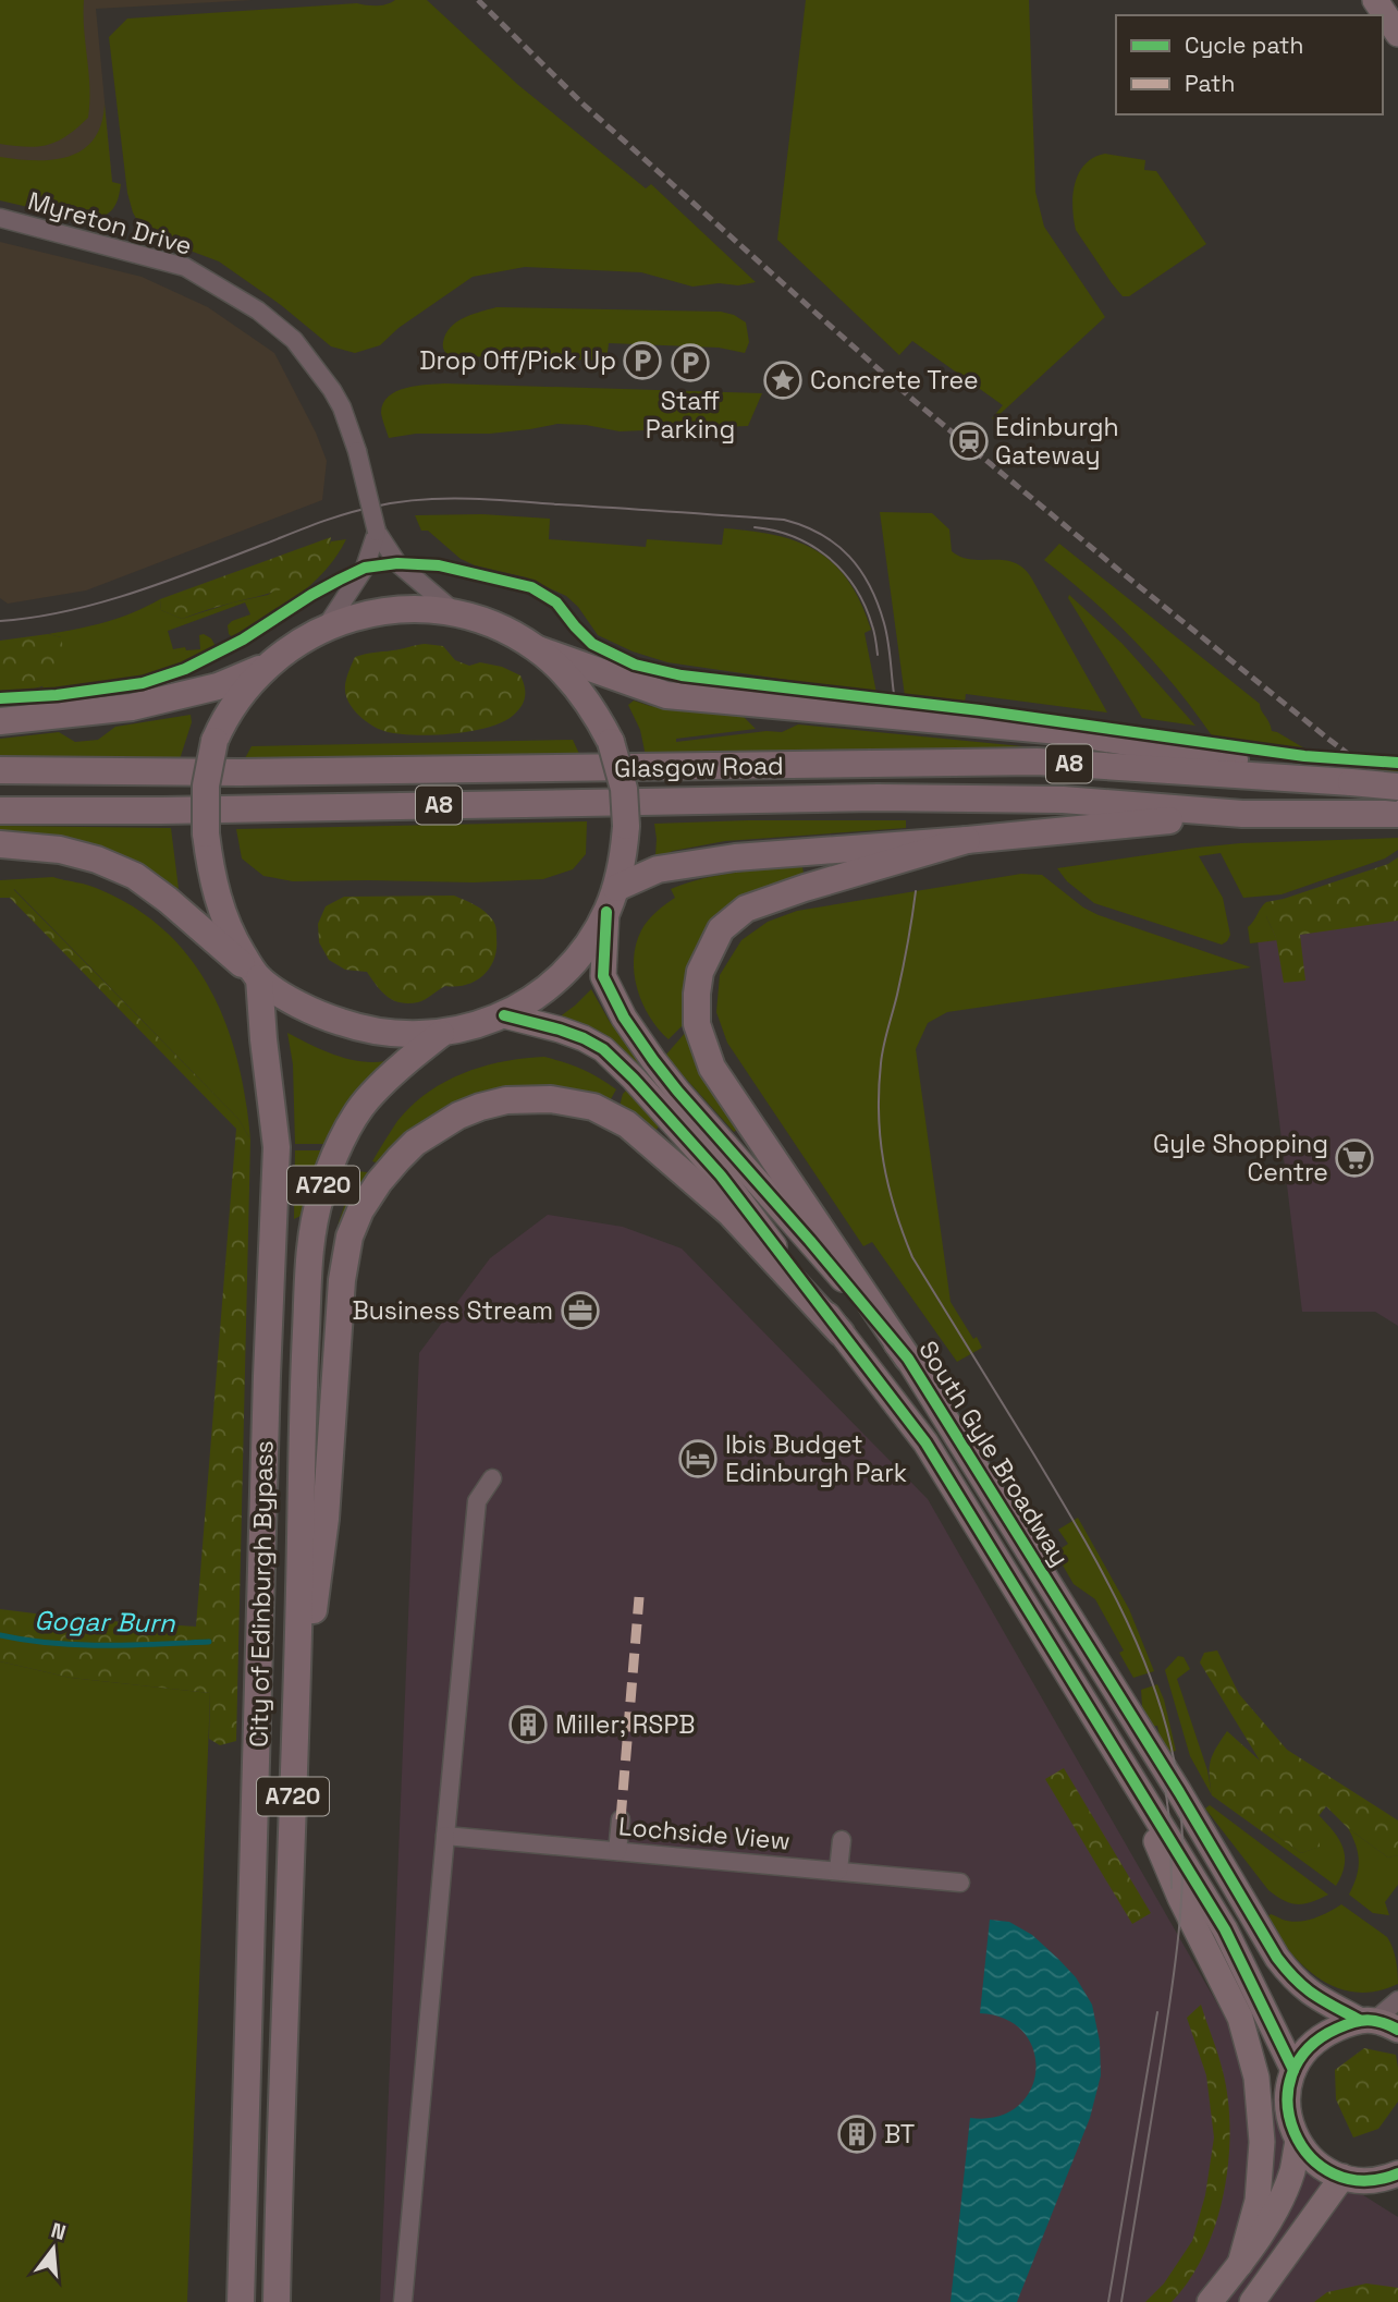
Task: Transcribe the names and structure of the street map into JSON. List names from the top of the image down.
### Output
{
  "streets": {
    "main road": [
      "A8",
      "Glasgow Road",
      "A720",
      "City of Edinburgh Bypass"
    ],
    "street": ["Myreton Drive", "South Gyle Broadway", "Lochside View"]
  },
  "crossings": [
    ["A720", "City of Edinburgh Bypass"]
  ],
  "water": ["Gogar Burn"],
  "places": {
    "parking": ["Drop Off/Pick Up", "Staff Parking"],
    "place": ["Concrete Tree"],
    "station": ["Edinburgh Gateway"],
    "supermarket": ["Gyle Shopping Centre"],
    "office": ["Business Stream"],
    "hotel": ["Ibis Budget Edinburgh Park"],
    "building": ["Miller; RSPB", "BT"]
  },
  "legend": ["Cycle path", "Path"],
  "north": "top"
}
